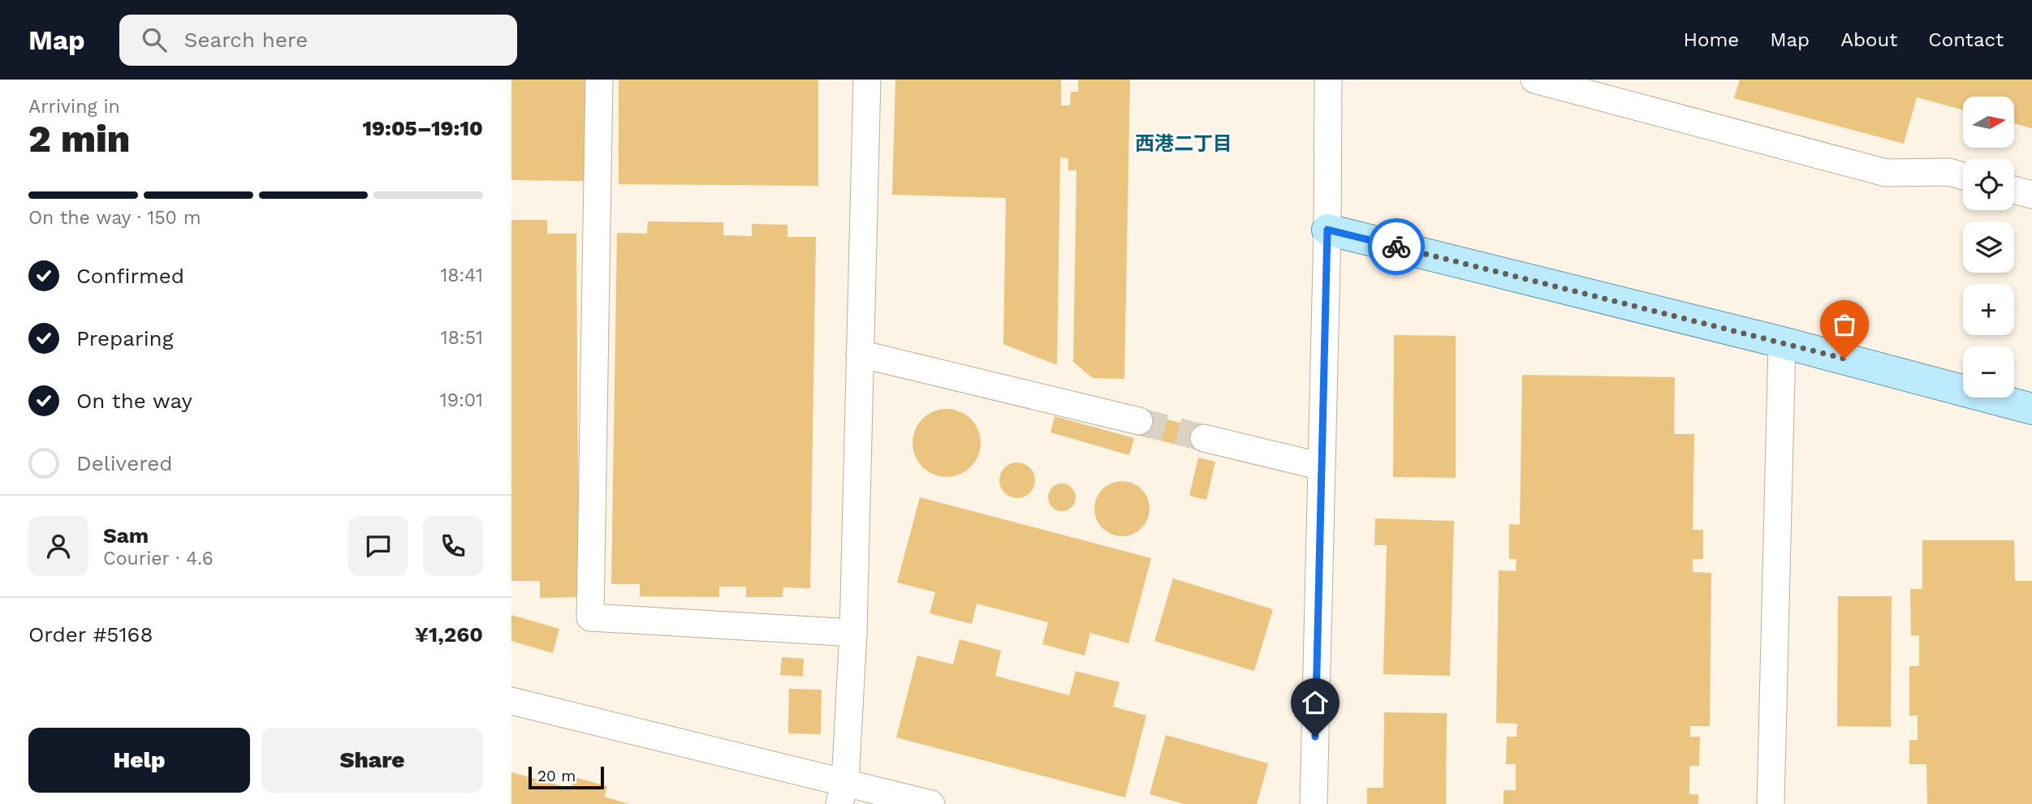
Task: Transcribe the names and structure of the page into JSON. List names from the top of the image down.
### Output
{
  "districts": ["西港二丁目"],
  "scale_bar": "20 m",
  "north": "right",
  "page": {
    "header": "Map",
    "search": "Search here",
    "nav": [
      "Home",
      "Map",
      "About",
      "Contact"
    ],
    "heading": ["2 min", "Arriving in", "19:05–19:10"],
    "panel": [
      "Sam",
      "Courier · 4.6",
      "Order #5168",
      "¥1,260"
    ],
    "map_buttons": ["+", "−"],
    "bar": "On the way · 150 m",
    "list": [
      ["Confirmed", "18:41"],
      ["Preparing", "18:51"],
      ["On the way", "19:01"],
      "Delivered"
    ],
    "buttons": ["Help", "Share"],
    "scale": "20 m"
  }
}
